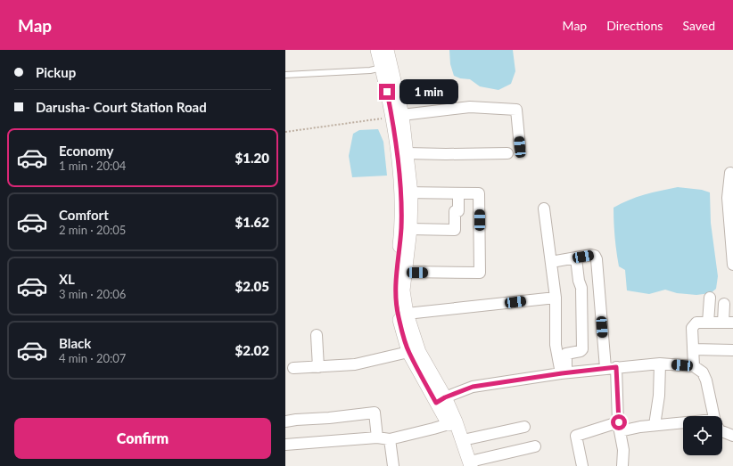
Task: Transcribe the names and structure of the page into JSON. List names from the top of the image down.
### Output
{
  "page": {
    "header": "Map",
    "nav": ["Map", "Directions", "Saved"],
    "banner": ["Pickup", "Darusha- Court Station Road"],
    "bubble": "1 min",
    "list": [
      {
        "name": "Economy",
        "note": "1 min · 20:04",
        "value": "$1.20"
      },
      {
        "name": "Comfort",
        "note": "2 min · 20:05",
        "value": "$1.62"
      },
      {
        "name": "XL",
        "note": "3 min · 20:06",
        "value": "$2.05"
      },
      {
        "name": "Black",
        "note": "4 min · 20:07",
        "value": "$2.02"
      }
    ],
    "buttons": "Confirm"
  }
}
